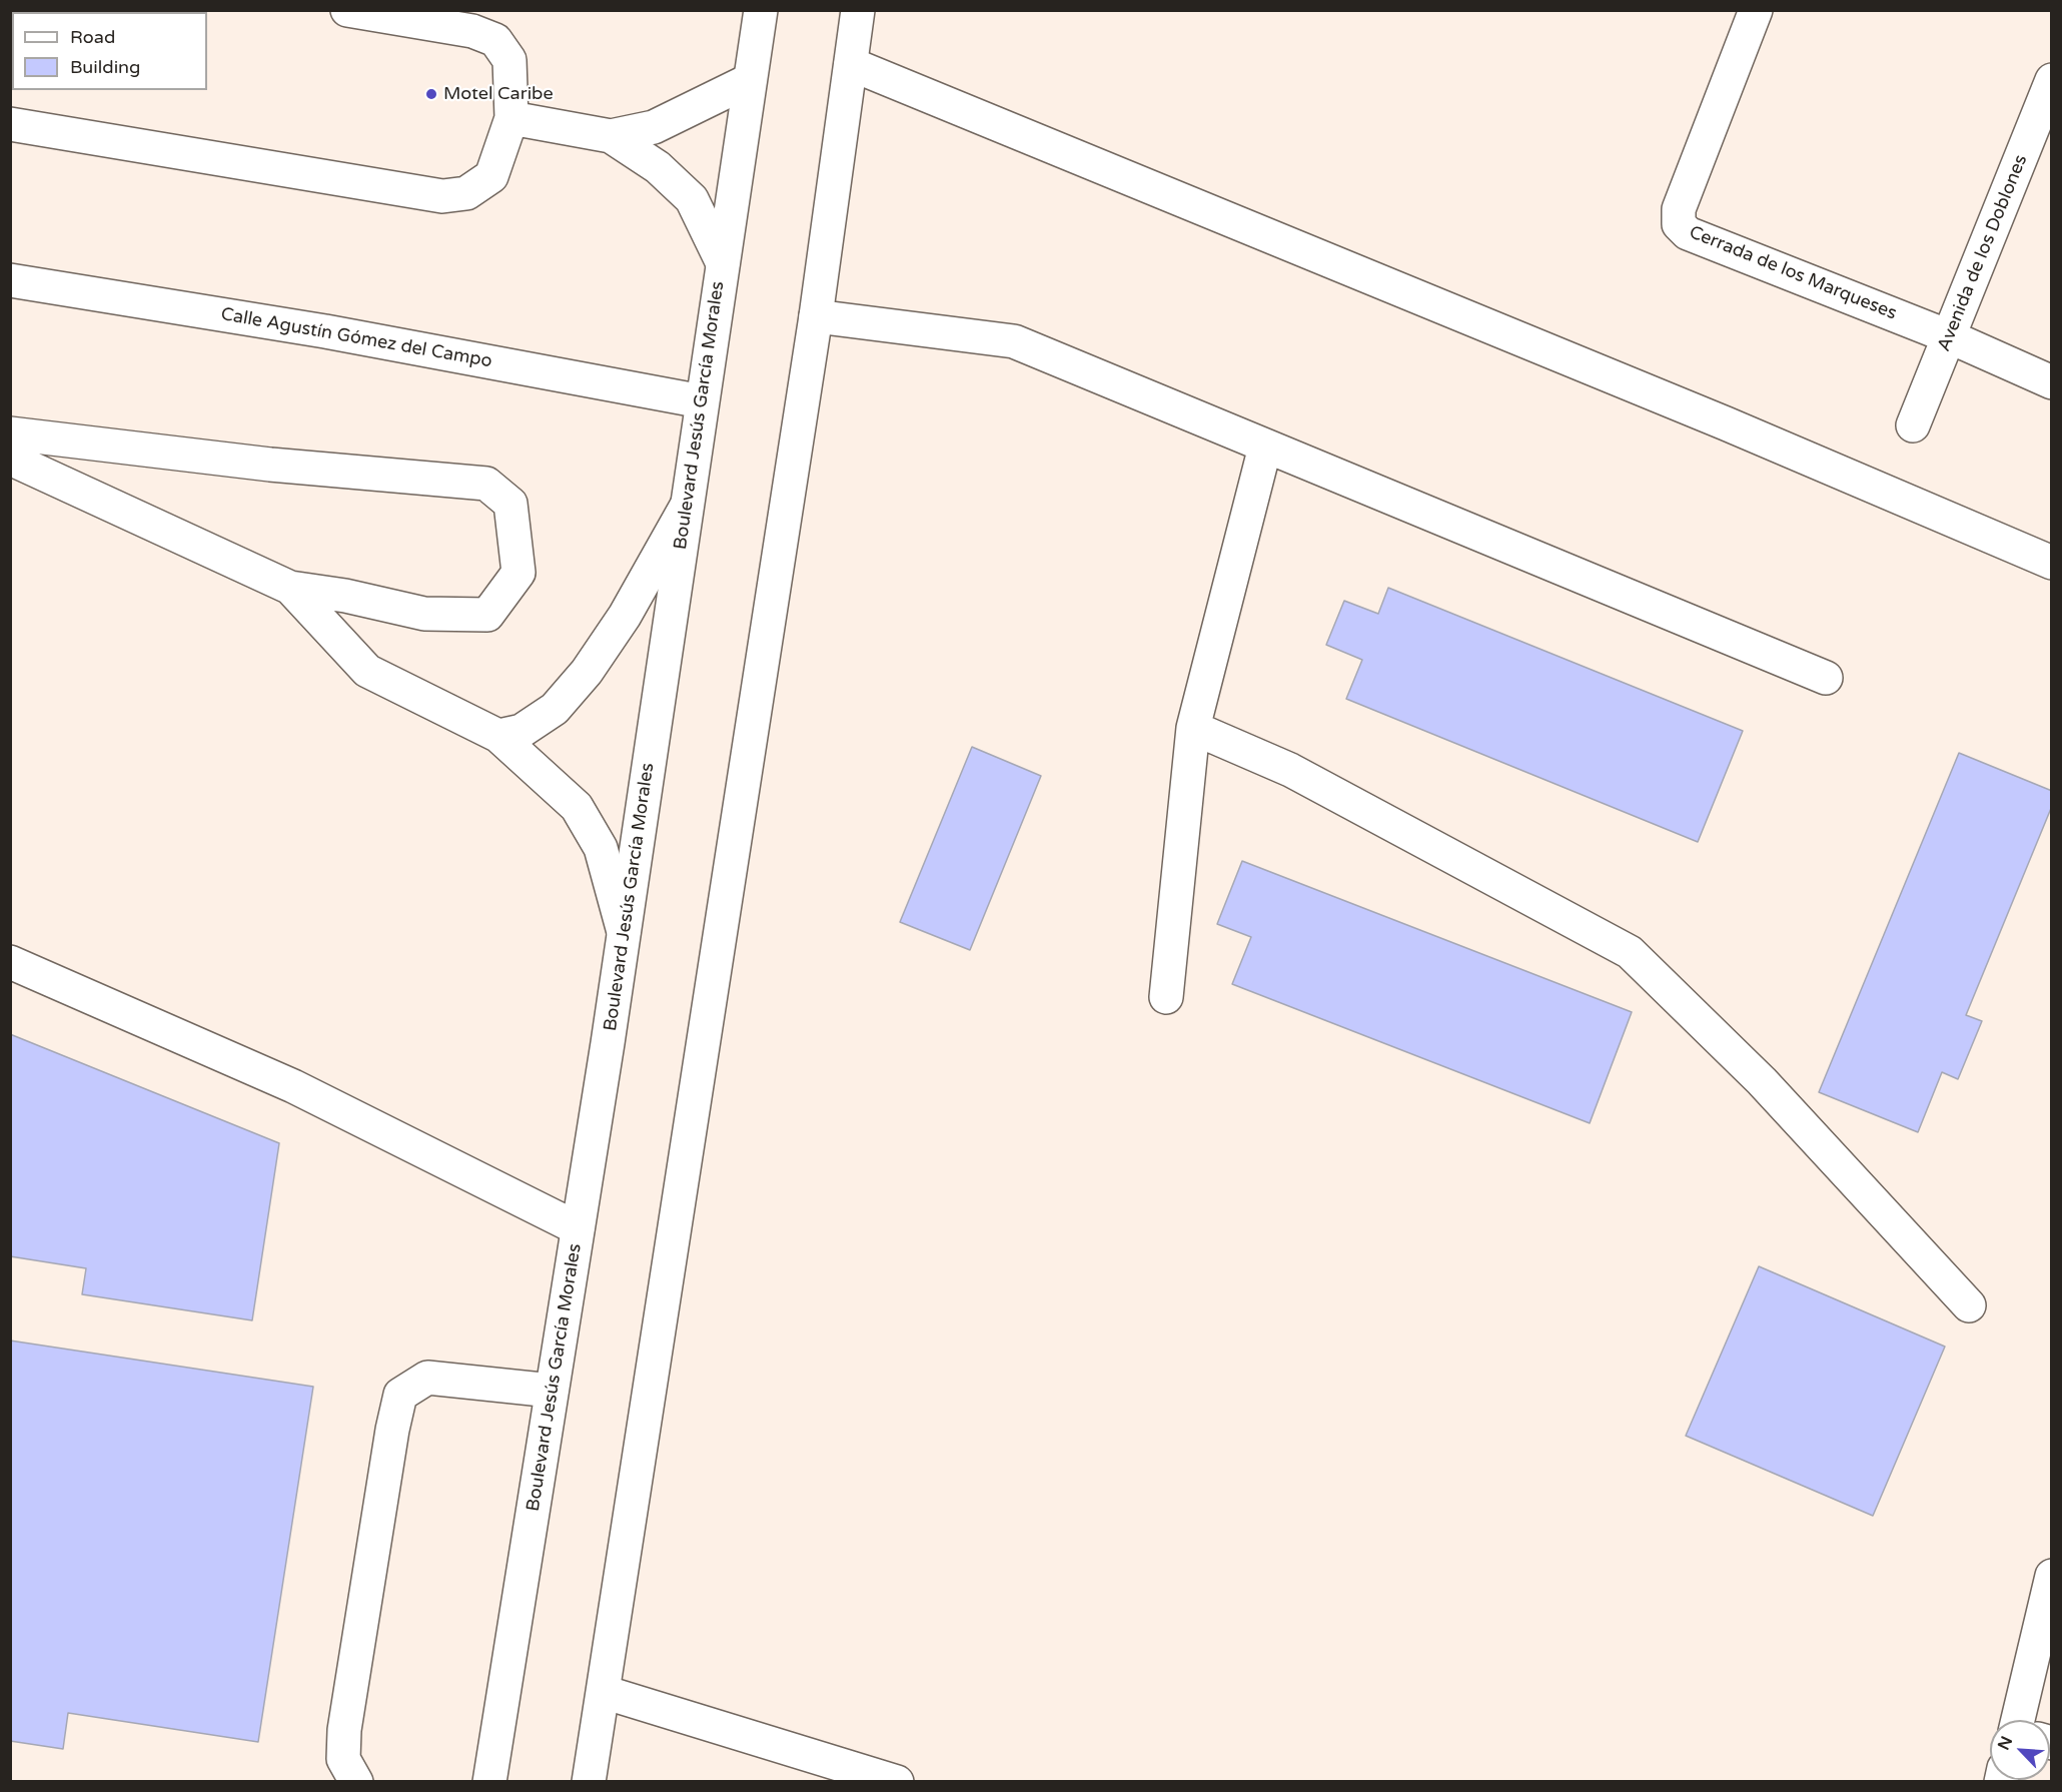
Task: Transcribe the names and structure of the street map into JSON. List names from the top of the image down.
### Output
{
  "streets": {
    "main road": [
      "Avenida de los Doblones",
      "Cerrada de los Marqueses",
      "Calle Agustín Gómez del Campo",
      "Boulevard Jesús García Morales"
    ]
  },
  "crossings": [
    ["Avenida de los Doblones", "Cerrada de los Marqueses"],
    ["Calle Agustín Gómez del Campo", "Boulevard Jesús García Morales"]
  ],
  "places": ["Motel Caribe"],
  "legend": ["Road", "Building"],
  "north": "top left"
}
